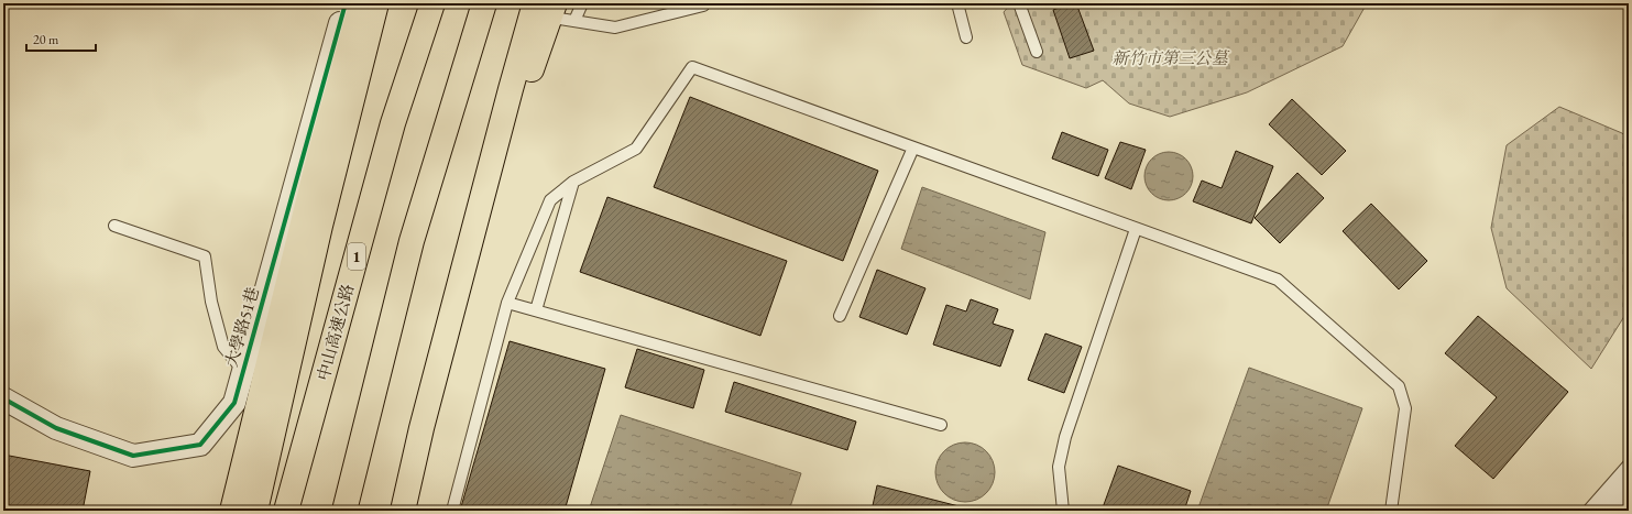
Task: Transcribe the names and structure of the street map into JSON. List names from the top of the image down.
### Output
{
  "streets": {
    "highway": ["1", "中山高速公路"],
    "street": ["大學路51巷"]
  },
  "parks": ["新竹市第三公墓"],
  "scale_bar": "20 m"
}
